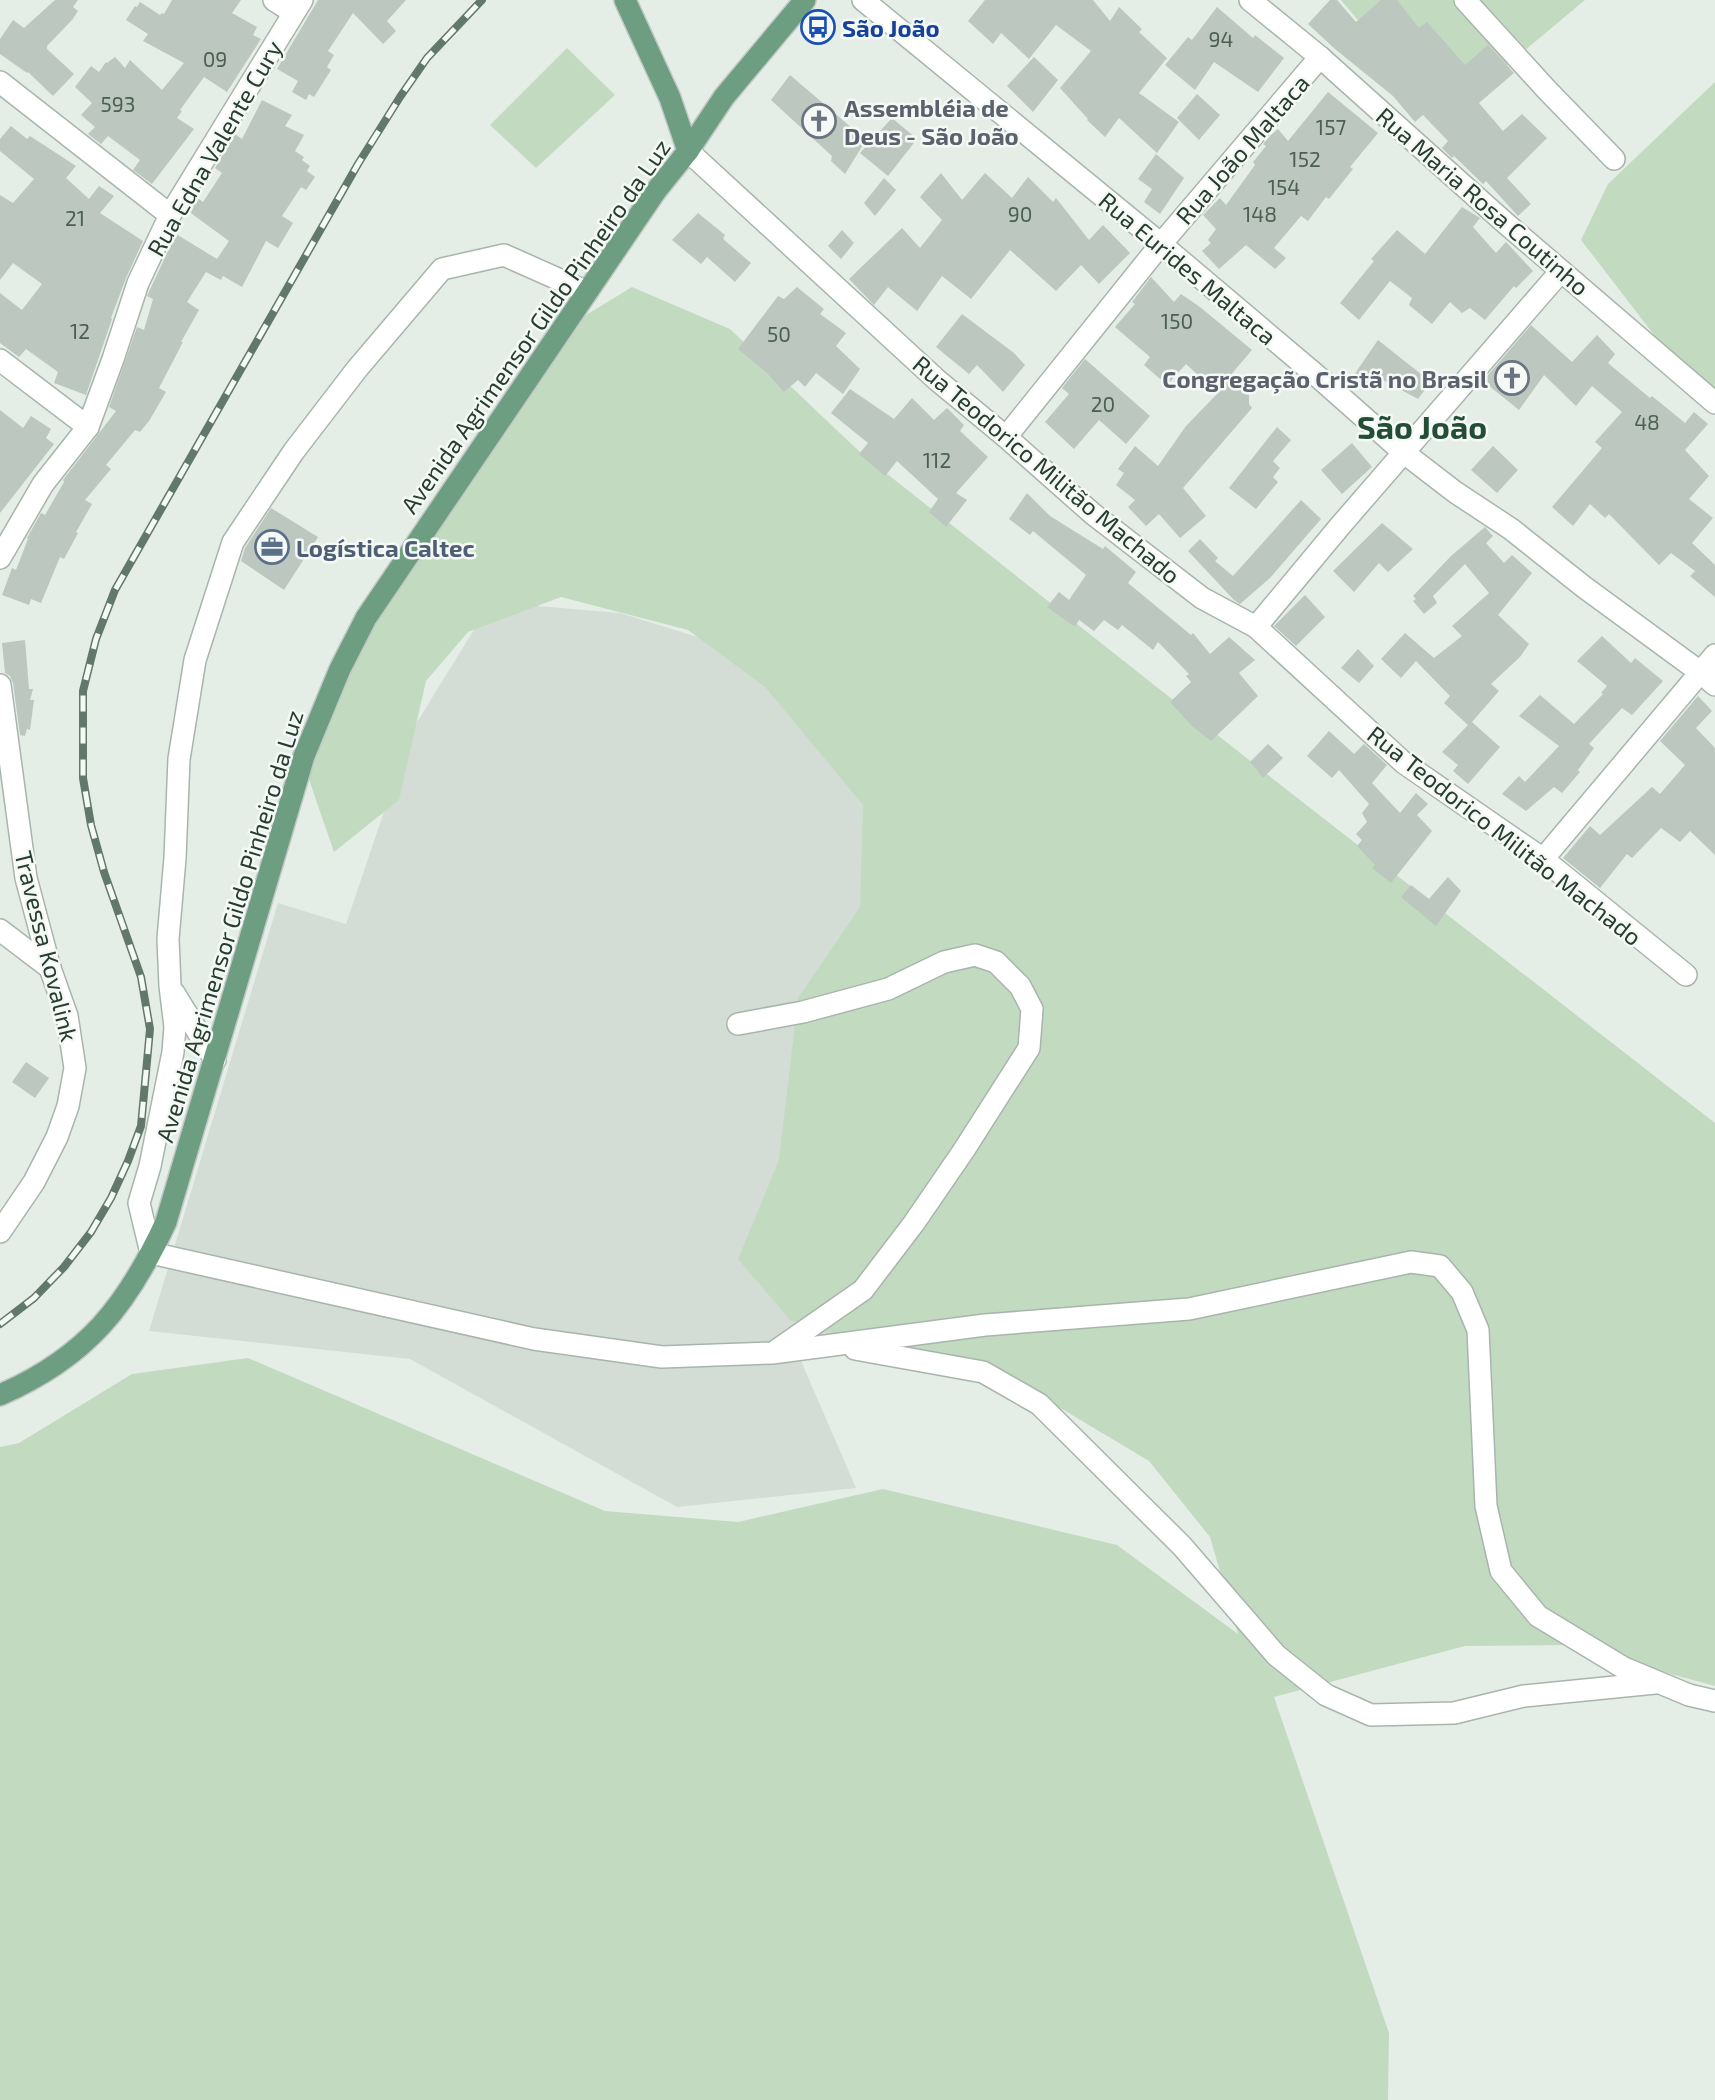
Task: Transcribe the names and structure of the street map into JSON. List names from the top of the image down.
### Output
{
  "streets": {
    "main road": ["Avenida Agrimensor Gildo Pinheiro da Luz"],
    "street": [
      "Rua Edna Valente Cury",
      "Rua João Maltaca",
      "Rua Maria Rosa Coutinho",
      "Rua Eurides Maltaca",
      "Rua Teodorico Militão Machado",
      "Travessa Kovalink"
    ]
  },
  "crossings": [
    ["Rua João Maltaca", "Rua Maria Rosa Coutinho"],
    ["Rua João Maltaca", "Rua Eurides Maltaca"],
    ["Rua João Maltaca", "Rua Teodorico Militão Machado"],
    ["Avenida Agrimensor Gildo Pinheiro da Luz", "Rua Teodorico Militão Machado"]
  ],
  "districts": ["São João"],
  "places": {
    "bus stop": ["São João"],
    "church": ["Assembléia de Deus - São João", "Congregação Cristã no Brasil"],
    "office": ["Logística Caltec"]
  },
  "house_numbers": [
    "94",
    "09",
    "593",
    "157",
    "152",
    "154",
    "90",
    "148",
    "21",
    "150",
    "12",
    "50",
    "20",
    "48",
    "112"
  ]
}
